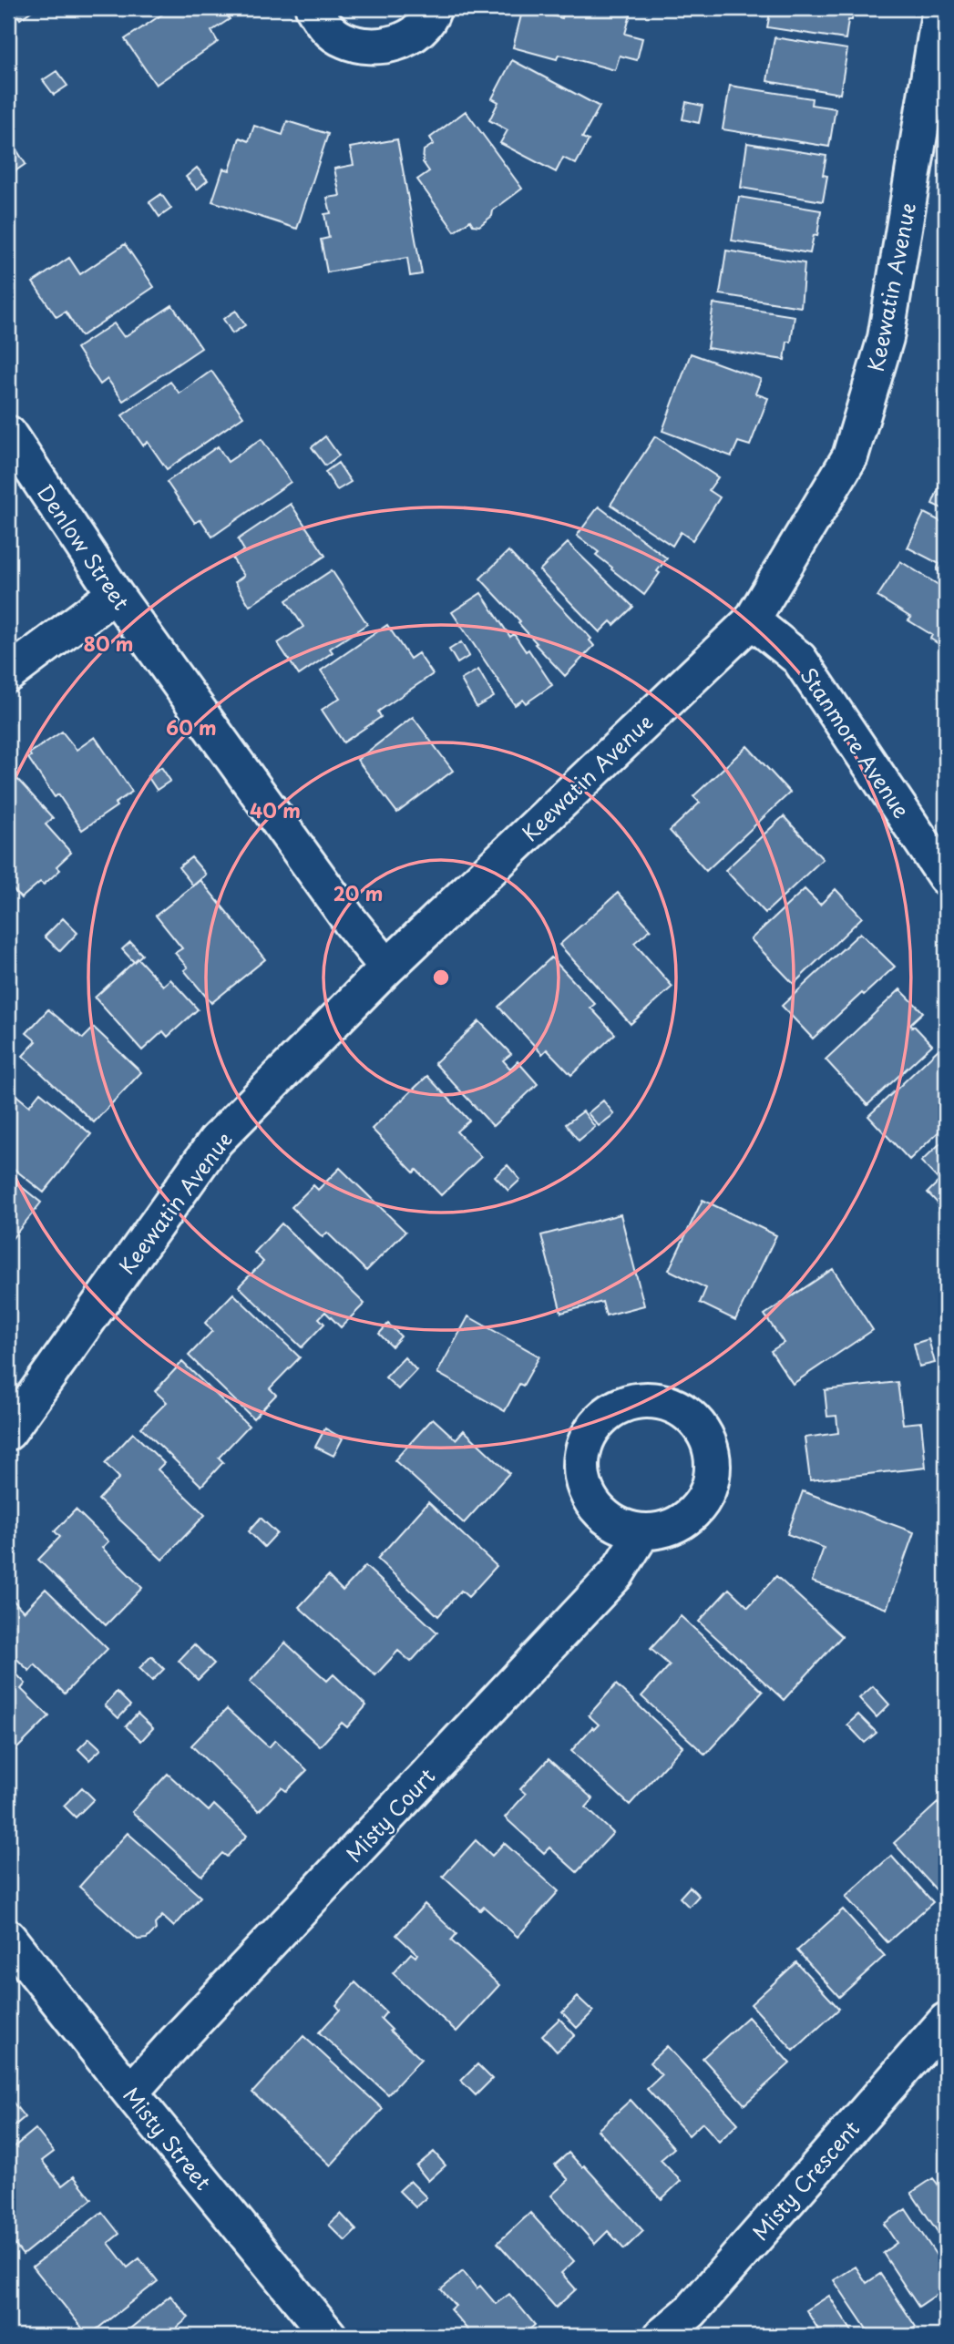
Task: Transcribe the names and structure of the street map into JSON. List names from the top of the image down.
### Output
{
  "streets": {
    "street": [
      "Keewatin Avenue",
      "Denlow Street",
      "Stanmore Avenue",
      "Misty Court",
      "Misty Street",
      "Misty Crescent"
    ]
  },
  "crossings": [
    ["Keewatin Avenue", "Denlow Street"],
    ["Keewatin Avenue", "Stanmore Avenue"],
    ["Misty Court", "Misty Street"]
  ],
  "rings": [
    "80 m",
    "60 m",
    "40 m",
    "20 m"
  ]
}
